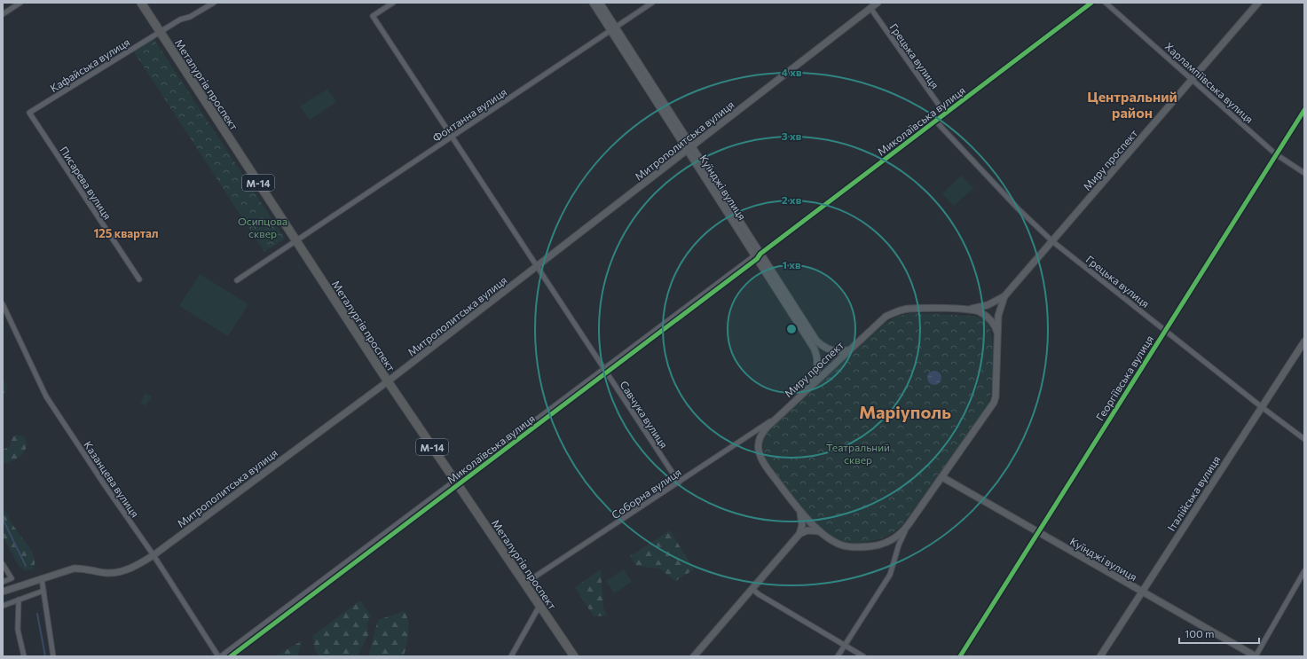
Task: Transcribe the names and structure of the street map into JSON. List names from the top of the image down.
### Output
{
  "streets": {
    "highway": ["Металургів проспект", "М-14"],
    "main road": [
      "Митрополитська вулиця",
      "Миру проспект",
      "Куїнджі вулиця",
      "Італійська вулиця"
    ],
    "street": [
      "Грецька вулиця",
      "Кафайська вулиця",
      "Харлампіївська вулиця",
      "Фонтанна вулиця",
      "Миколаївська вулиця",
      "Писарева вулиця",
      "Георгіївська вулиця",
      "Савчука вулиця",
      "Казанцева вулиця",
      "Соборна вулиця"
    ]
  },
  "crossings": [
    ["Грецька вулиця", "Миколаївська вулиця"],
    ["Грецька вулиця", "Митрополитська вулиця"],
    ["Грецька вулиця", "Миру проспект"],
    ["Грецька вулиця", "Георгіївська вулиця"],
    ["Грецька вулиця", "Італійська вулиця"],
    ["Кафайська вулиця", "Металургів проспект"],
    ["Кафайська вулиця", "Писарева вулиця"],
    ["Харлампіївська вулиця", "Миру проспект"],
    ["Харлампіївська вулиця", "Георгіївська вулиця"],
    ["Металургів проспект", "Фонтанна вулиця"],
    ["Металургів проспект", "Миколаївська вулиця"],
    ["Металургів проспект", "Митрополитська вулиця"],
    ["Металургів проспект", "Соборна вулиця"],
    ["Фонтанна вулиця", "Куїнджі вулиця"],
    ["Фонтанна вулиця", "Савчука вулиця"],
    ["Миколаївська вулиця", "Куїнджі вулиця"],
    ["Миколаївська вулиця", "Савчука вулиця"],
    ["Митрополитська вулиця", "Куїнджі вулиця"],
    ["Митрополитська вулиця", "Савчука вулиця"],
    ["Митрополитська вулиця", "Казанцева вулиця"],
    ["Миру проспект", "Куїнджі вулиця"],
    ["Миру проспект", "Соборна вулиця"],
    ["Куїнджі вулиця", "Георгіївська вулиця"],
    ["Куїнджі вулиця", "Італійська вулиця"],
    ["Савчука вулиця", "Соборна вулиця"]
  ],
  "districts": ["Центральний район", "125 квартал", "Маріуполь"],
  "parks": ["Осипцова сквер", "Театральний сквер"],
  "scale_bar": "100 m",
  "rings": [
    "4 хв",
    "3 хв",
    "2 хв",
    "1 хв"
  ]
}
